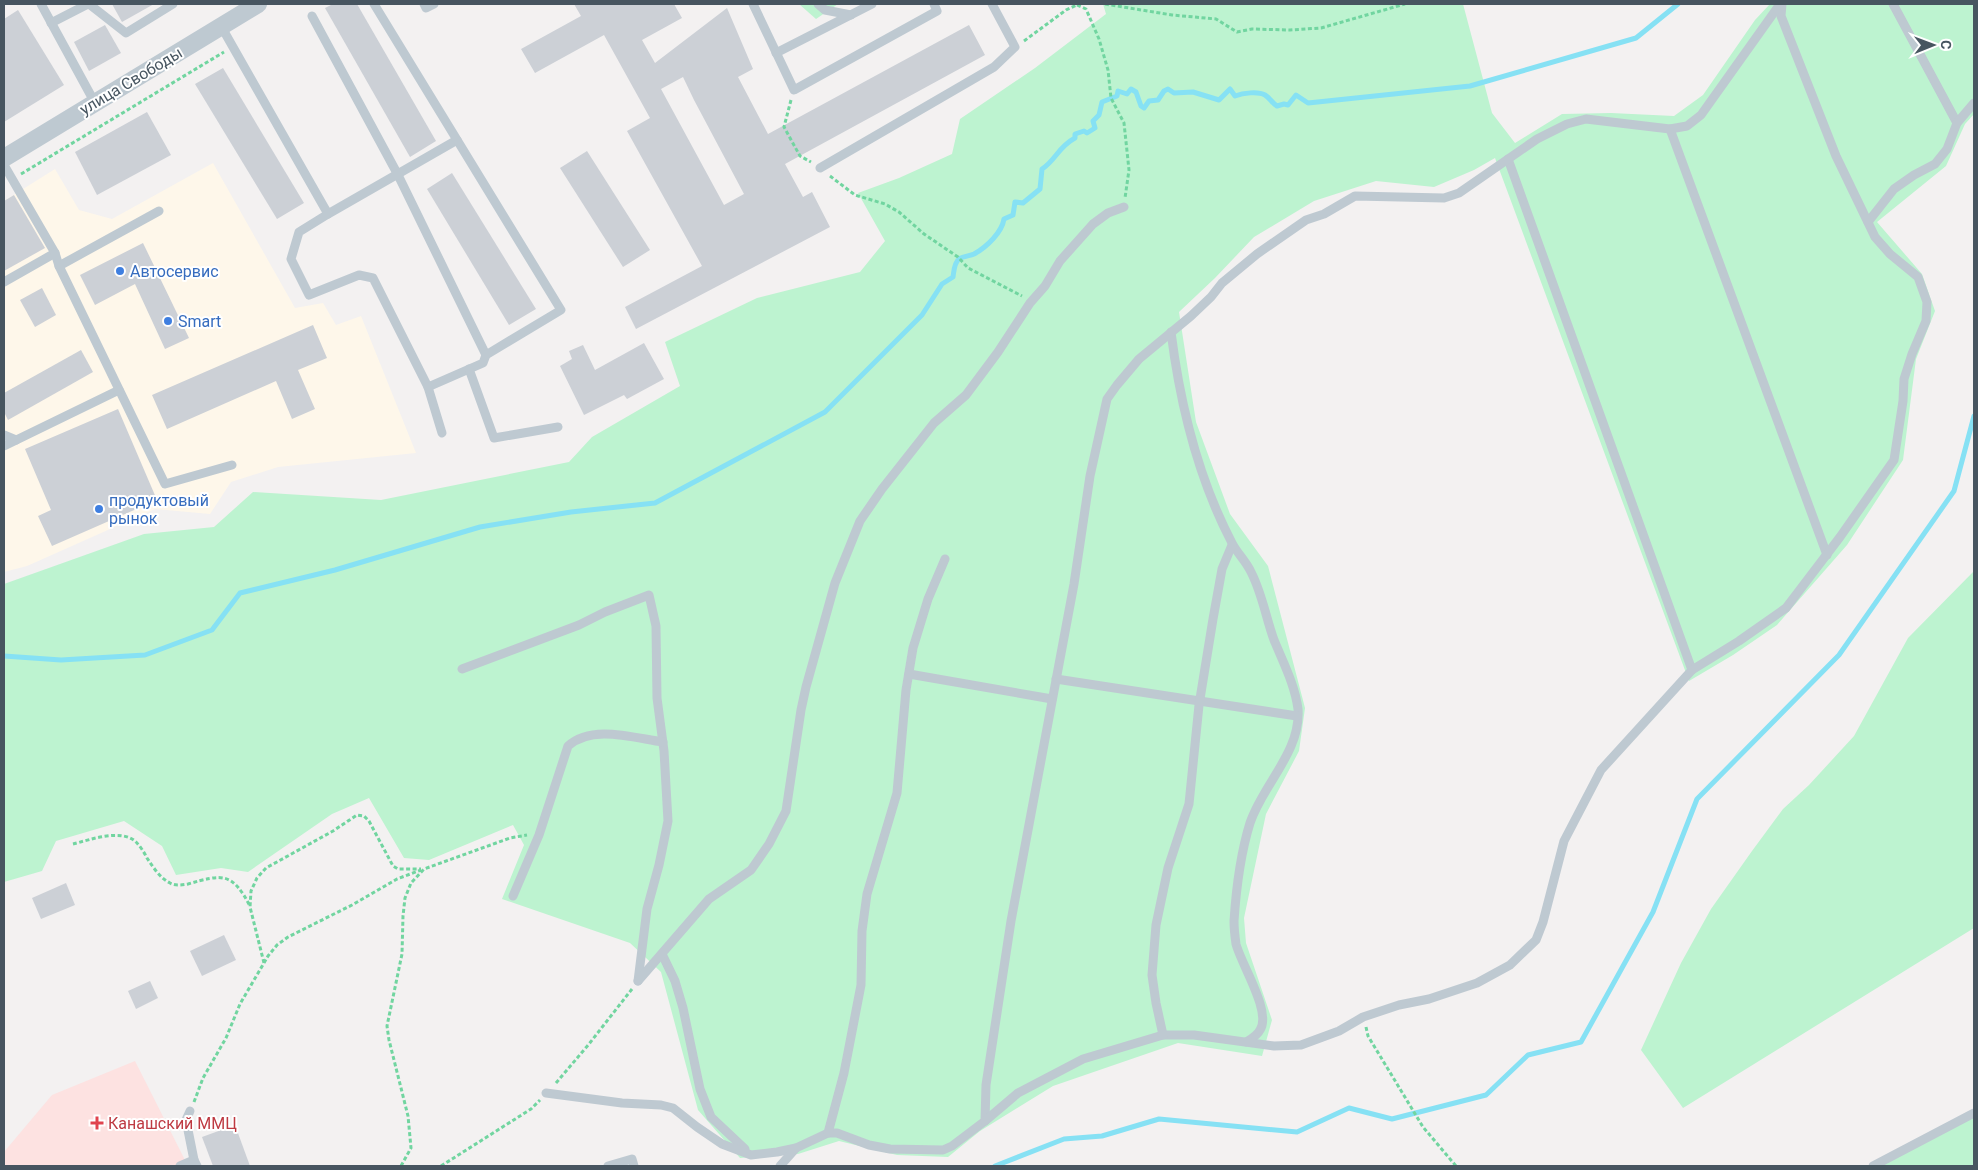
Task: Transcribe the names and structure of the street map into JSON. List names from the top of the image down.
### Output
{
  "streets": {
    "street": ["улица Свободы"]
  },
  "places": {
    "other": ["Автосервис", "Smart", "продуктовый рынок"],
    "health": ["Канашский ММЦ"]
  },
  "north": "right"
}
